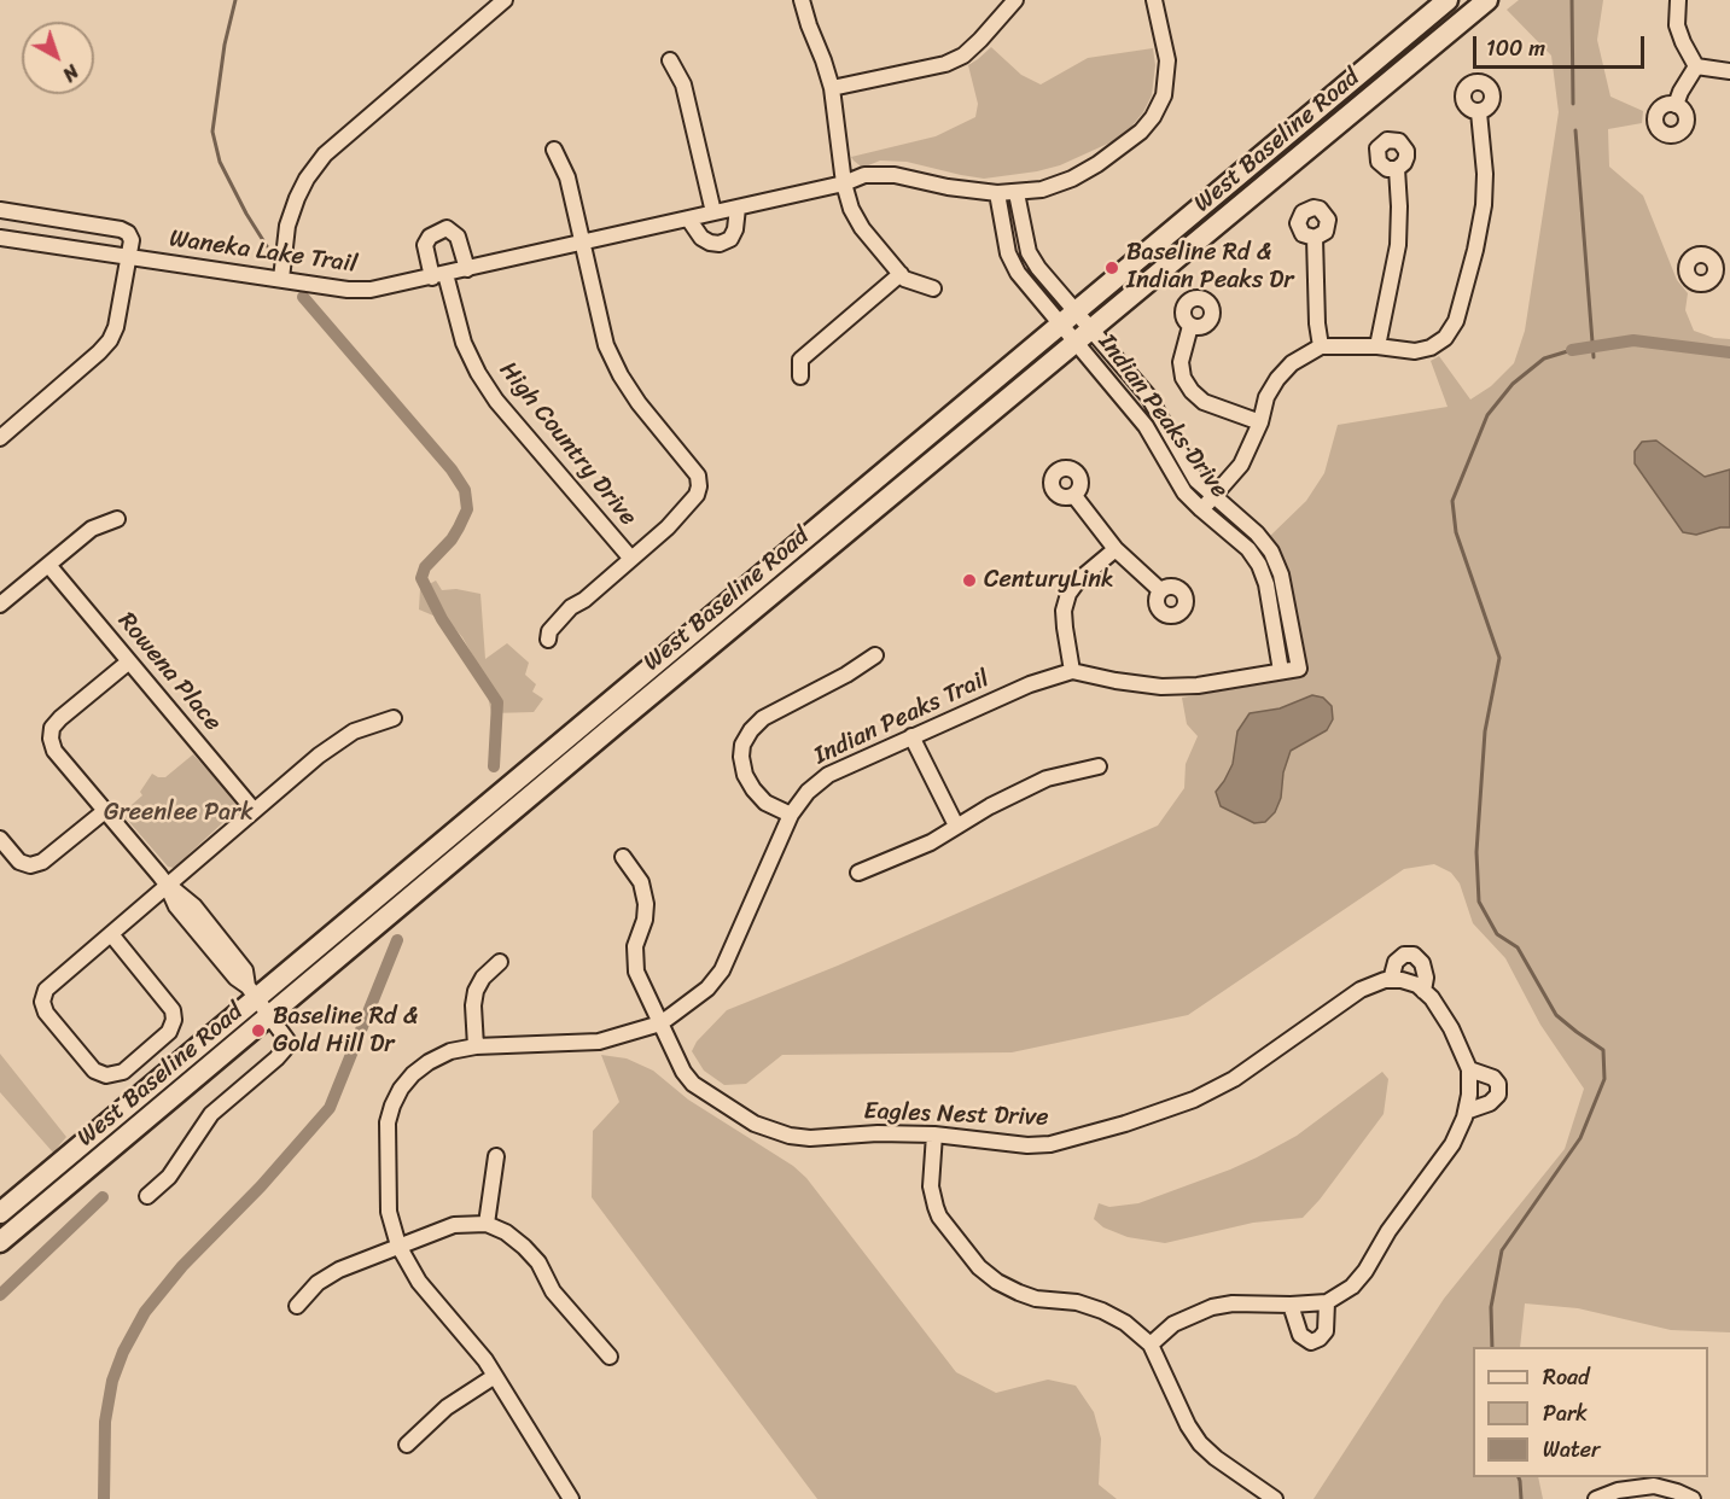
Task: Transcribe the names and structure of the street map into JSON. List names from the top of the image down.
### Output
{
  "streets": {
    "main road": ["West Baseline Road"],
    "street": [
      "Waneka Lake Trail",
      "Indian Peaks Drive",
      "High Country Drive",
      "Rowena Place",
      "Indian Peaks Trail",
      "Eagles Nest Drive"
    ]
  },
  "crossings": [
    ["West Baseline Road", "Indian Peaks Drive"],
    ["Waneka Lake Trail", "Indian Peaks Drive"],
    ["Waneka Lake Trail", "High Country Drive"],
    ["Indian Peaks Drive", "Indian Peaks Trail"],
    ["Indian Peaks Trail", "Eagles Nest Drive"]
  ],
  "parks": ["Greenlee Park"],
  "places": ["Baseline Rd & Indian Peaks Dr", "CenturyLink", "Baseline Rd & Gold Hill Dr"],
  "legend": ["Road", "Park", "Water"],
  "scale_bar": "100 m",
  "north": "bottom right"
}
